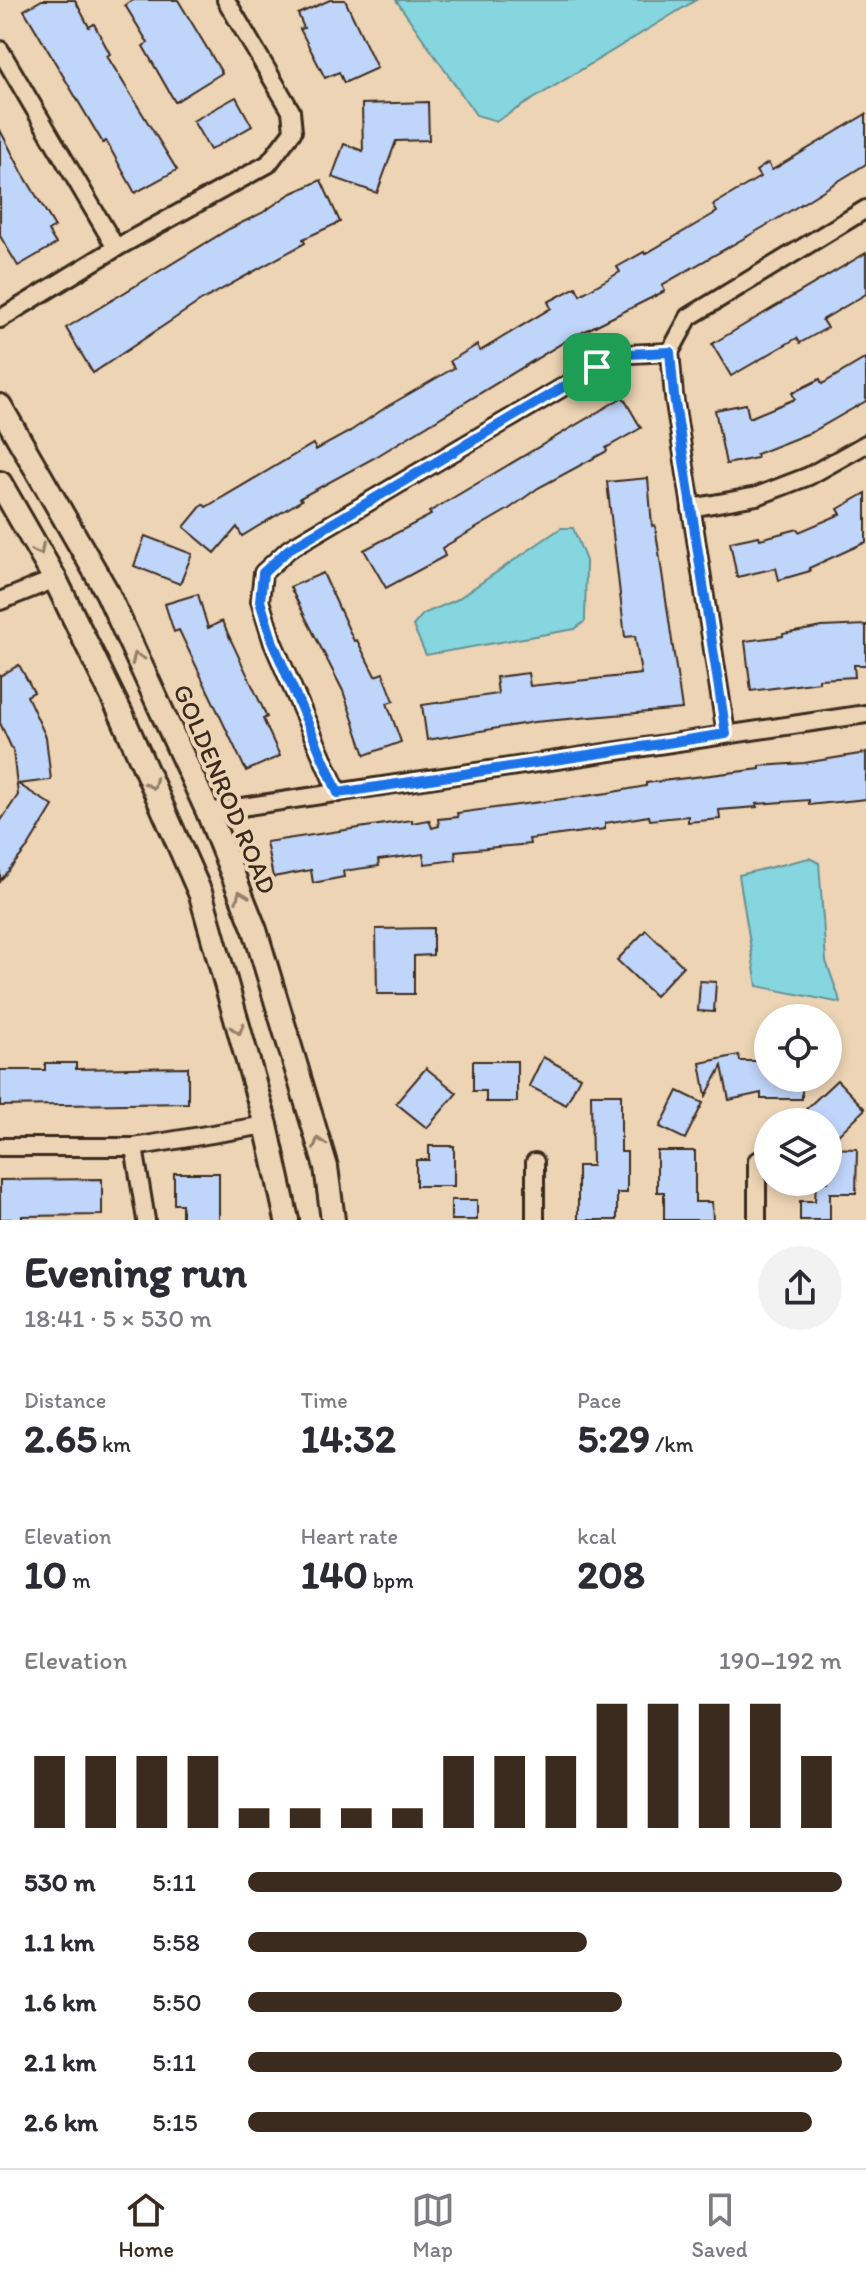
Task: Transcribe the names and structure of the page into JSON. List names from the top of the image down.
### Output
{
  "streets": {
    "main road": ["GOLDENROD ROAD"]
  },
  "page": {
    "heading": ["Evening run", "18:41 · 5 × 530 m"],
    "stats": [
      ["Distance", "2.65 km"],
      ["Time", "14:32"],
      ["Pace", "5:29 /km"],
      ["Elevation", "10 m"],
      ["Heart rate", "140 bpm"],
      ["kcal", "208"]
    ],
    "chart": ["Elevation", "190–192 m"],
    "list": [
      {
        "name": "530 m",
        "note": "5:11"
      },
      {
        "name": "1.1 km",
        "note": "5:58"
      },
      {
        "name": "1.6 km",
        "note": "5:50"
      },
      {
        "name": "2.1 km",
        "note": "5:11"
      },
      {
        "name": "2.6 km",
        "note": "5:15"
      }
    ],
    "tabs": ["Home", "Map", "Saved"]
  }
}
